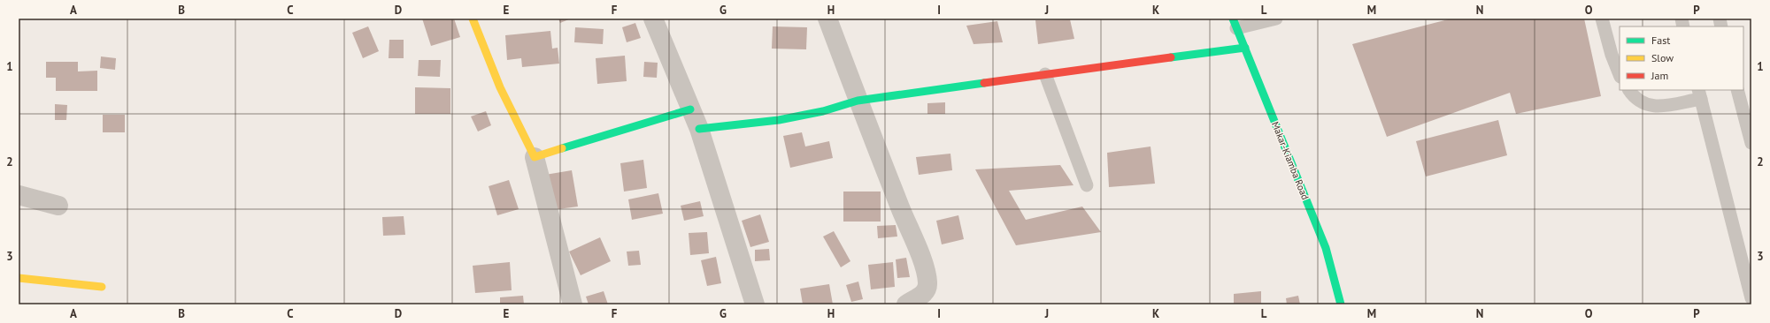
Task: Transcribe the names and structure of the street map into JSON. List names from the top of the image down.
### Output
{
  "streets": {
    "street": ["Makar-Kiamba Road"]
  },
  "legend": ["Fast", "Slow", "Jam"],
  "grid": {
    "columns": [
      "A",
      "B",
      "C",
      "D",
      "E",
      "F",
      "G",
      "H",
      "I",
      "J",
      "K",
      "L",
      "M",
      "N",
      "O",
      "P"
    ],
    "rows": ["1", "2", "3"]
  }
}
